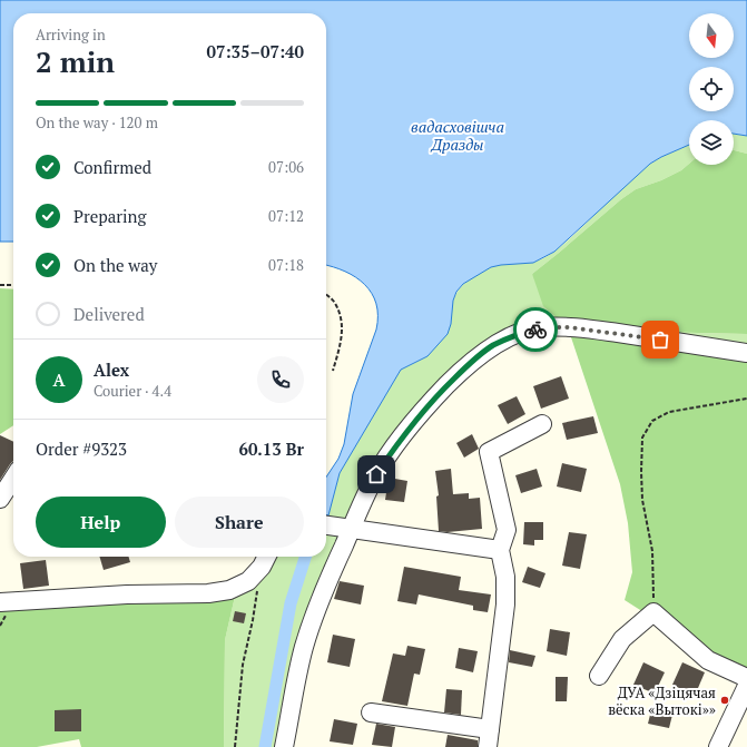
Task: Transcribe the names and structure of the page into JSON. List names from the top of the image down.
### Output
{
  "water": ["вадасховішча Дразды"],
  "places": ["ДУА «Дзіцячая вёска «Вытокі»»"],
  "north": "bottom",
  "page": {
    "heading": ["2 min", "Arriving in", "07:35–07:40"],
    "panel": [
      "Alex",
      "Courier · 4.4",
      "Order #9323",
      "60.13 Br"
    ],
    "bar": "On the way · 120 m",
    "list": [
      ["Confirmed", "07:06"],
      ["Preparing", "07:12"],
      ["On the way", "07:18"],
      "Delivered"
    ],
    "round": "A",
    "buttons": ["Help", "Share"]
  }
}
